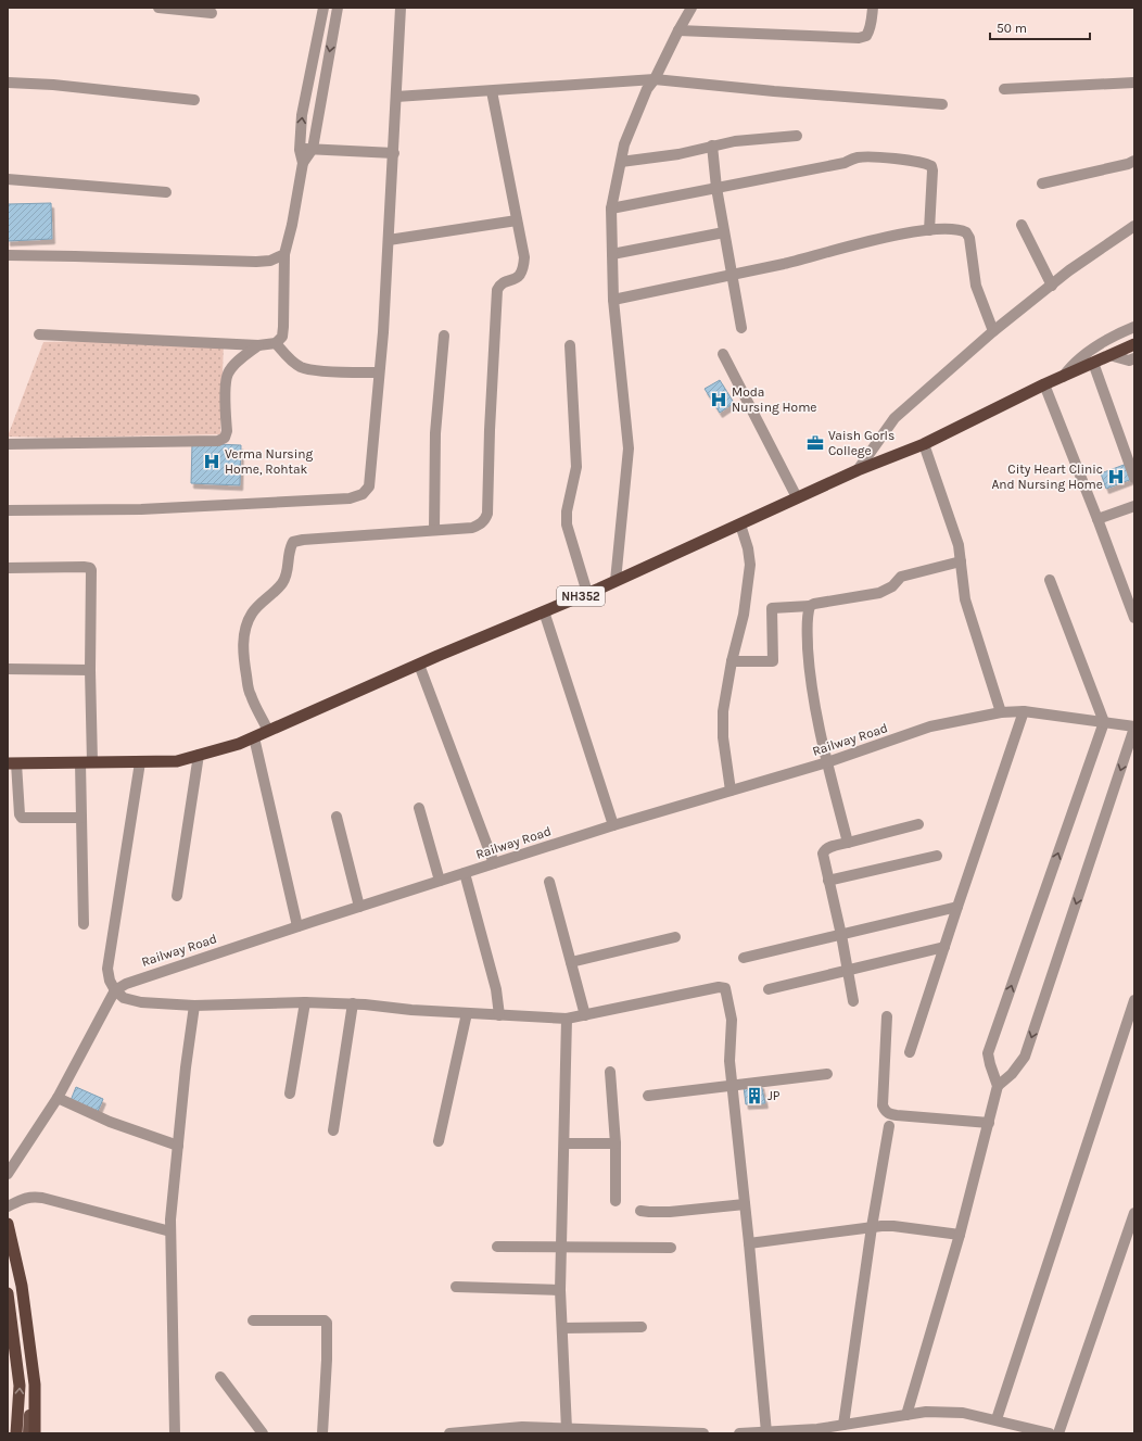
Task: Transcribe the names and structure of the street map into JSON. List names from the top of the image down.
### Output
{
  "streets": {
    "highway": ["NH352"],
    "street": ["Railway Road"]
  },
  "places": {
    "hospital": ["Moda Nursing Home", "Verma Nursing Home, Rohtak", "City Heart Clinic And Nursing Home"],
    "office": ["Vaish Gorls College"],
    "building": ["JP"]
  },
  "scale_bar": "50 m"
}
